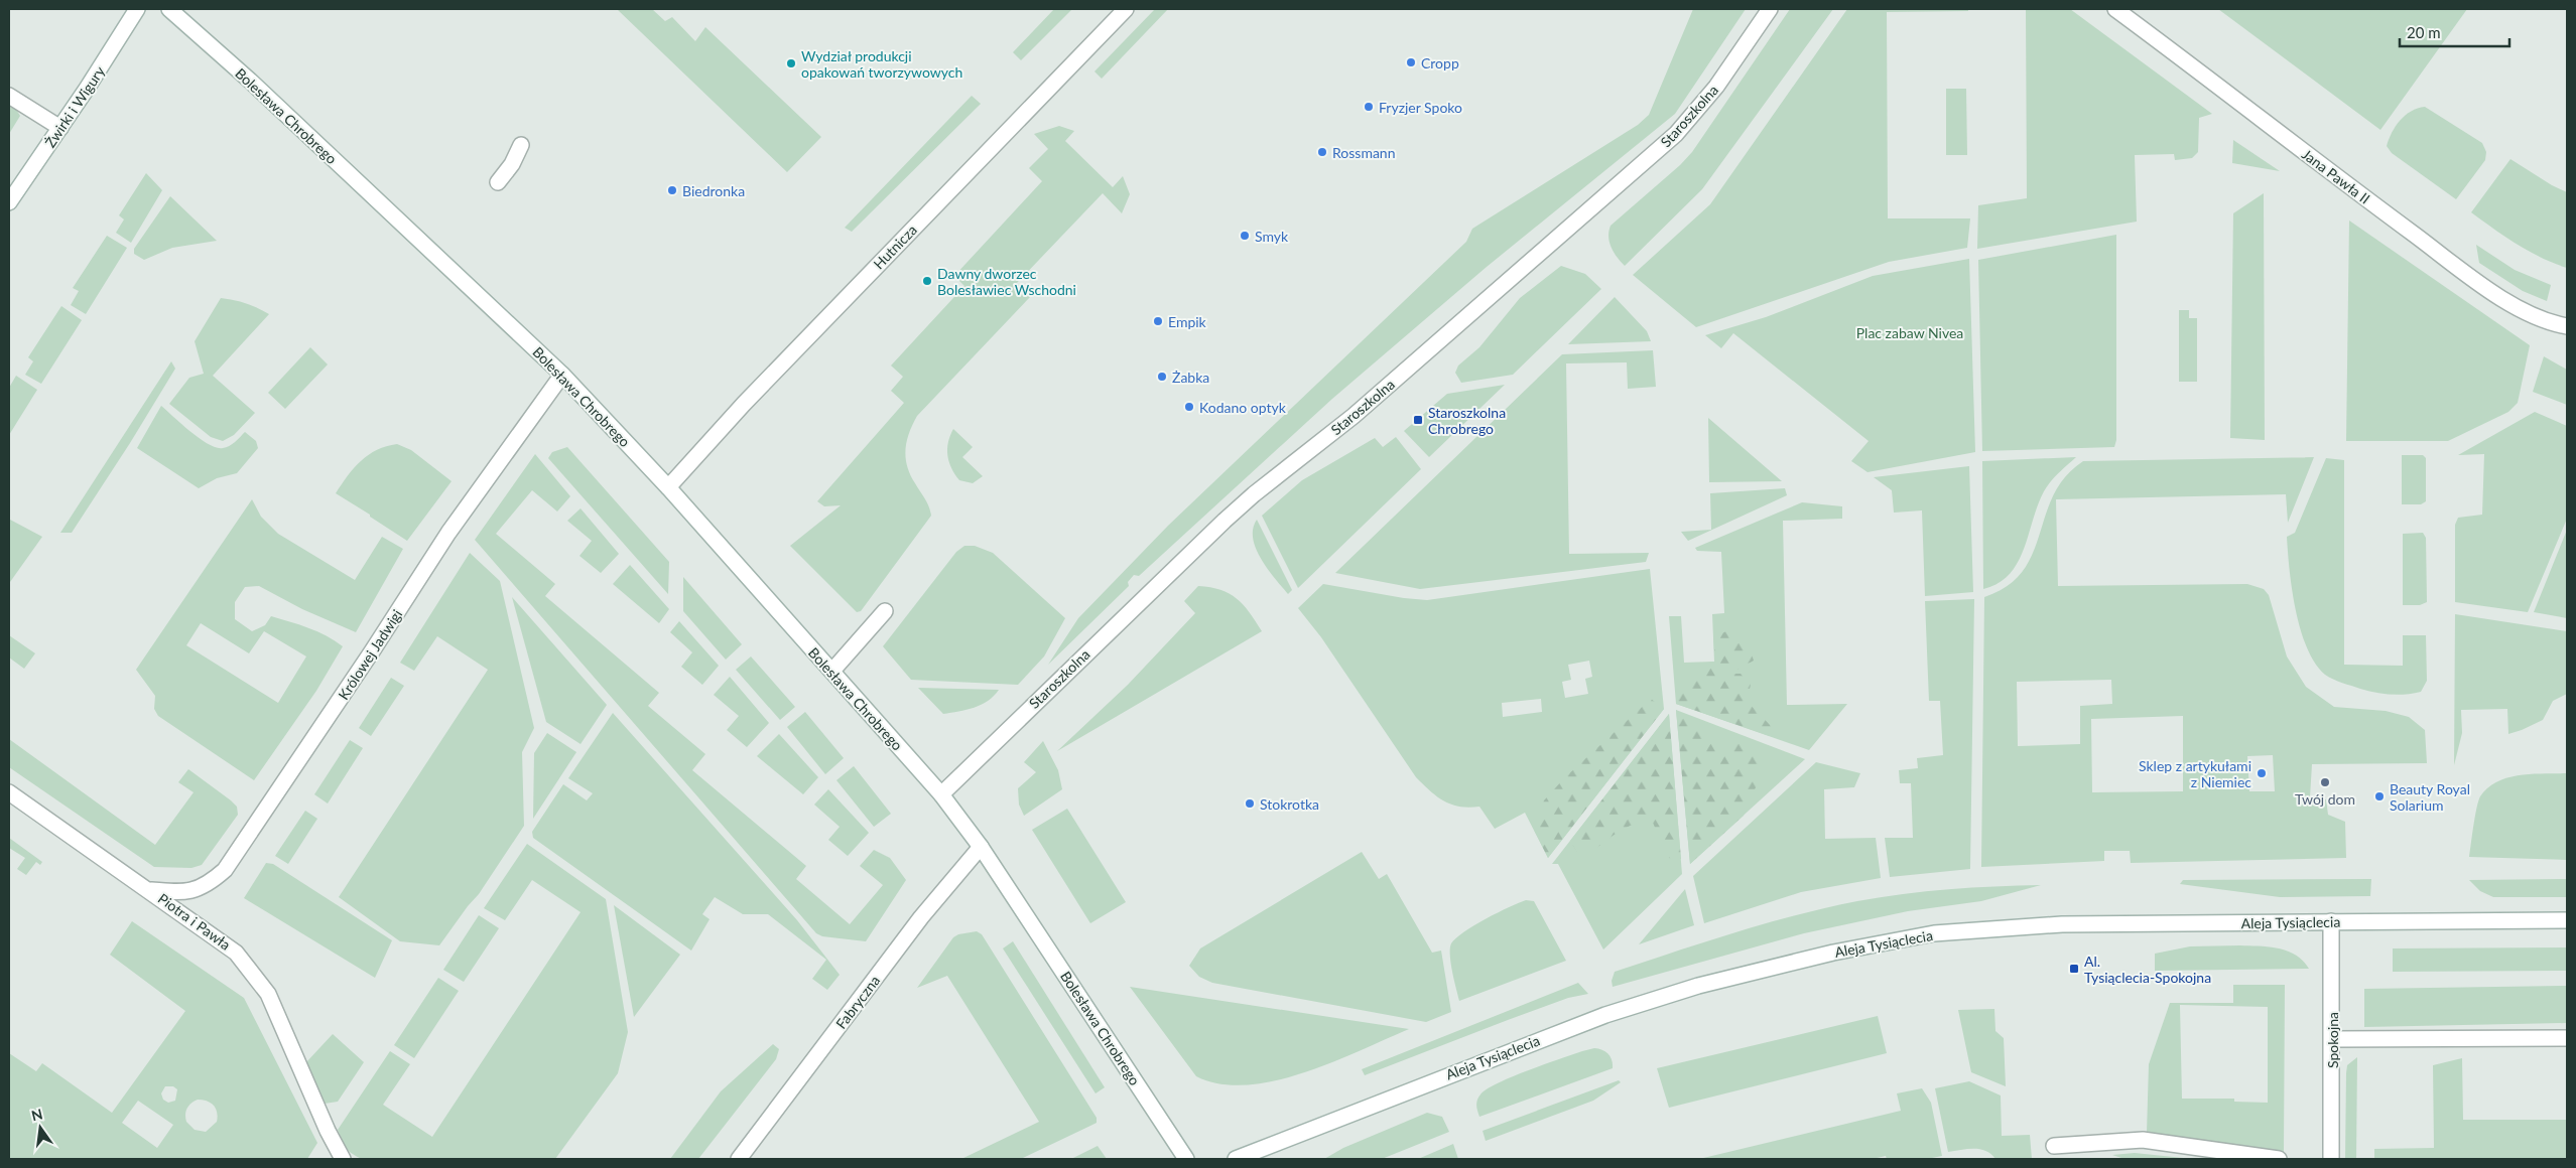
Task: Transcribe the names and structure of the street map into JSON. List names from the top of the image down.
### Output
{
  "streets": {
    "street": [
      "Żwirki i Wigury",
      "Bolesława Chrobrego",
      "Staroszkolna",
      "Jana Pawła II",
      "Hutnicza",
      "Królowej Jadwigi",
      "Piotra i Pawła",
      "Aleja Tysiąclecia",
      "Fabryczna",
      "Spokojna"
    ]
  },
  "crossings": [
    ["Bolesława Chrobrego", "Staroszkolna"],
    ["Bolesława Chrobrego", "Hutnicza"],
    ["Bolesława Chrobrego", "Królowej Jadwigi"],
    ["Bolesława Chrobrego", "Fabryczna"],
    ["Królowej Jadwigi", "Piotra i Pawła"],
    ["Aleja Tysiąclecia", "Spokojna"]
  ],
  "parks": ["Plac zabaw Nivea"],
  "places": {
    "other": [
      "Cropp",
      "Wydział produkcji opakowań tworzywowych",
      "Fryzjer Spoko",
      "Rossmann",
      "Biedronka",
      "Smyk",
      "Dawny dworzec Bolesławiec Wschodni",
      "Empik",
      "Żabka",
      "Kodano optyk",
      "Sklep z artykułami z Niemiec",
      "Twój dom",
      "Beauty Royal Solarium",
      "Stokrotka"
    ],
    "transit": ["Staroszkolna Chrobrego", "Al. Tysiąclecia-Spokojna"]
  },
  "scale_bar": "20 m",
  "north": "top"
}
